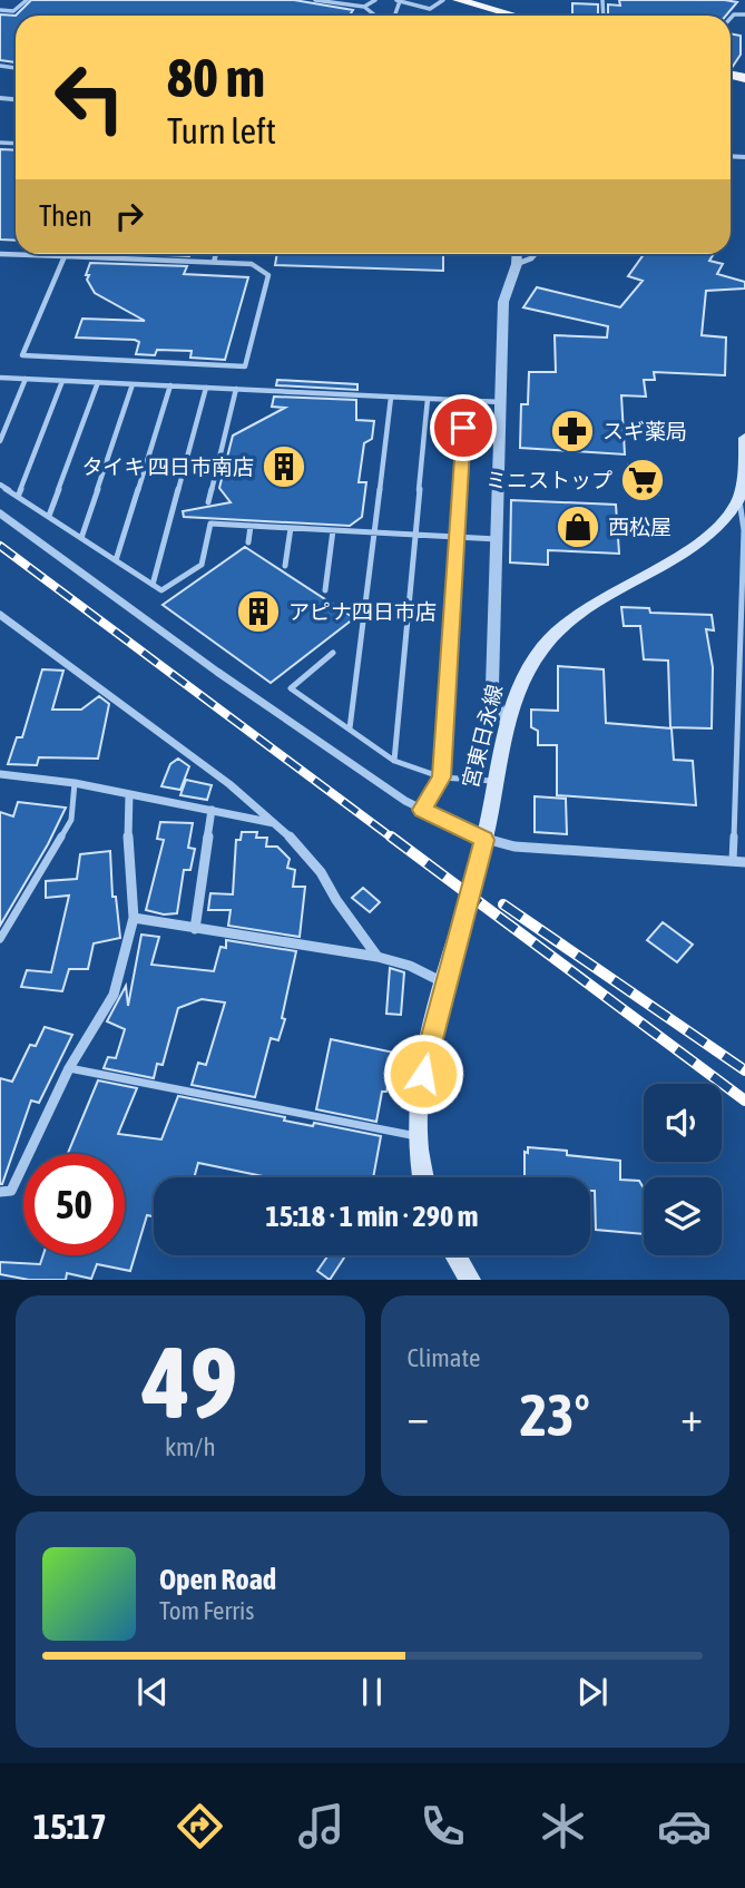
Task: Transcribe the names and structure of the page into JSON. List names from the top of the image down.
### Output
{
  "streets": {
    "main road": ["宮東日永線"]
  },
  "places": {
    "pharmacy": ["スギ薬局"],
    "building": ["タイキ 四日市南店", "アピナ四日市店"],
    "supermarket": ["ミニストップ"],
    "shop": ["西松屋"]
  },
  "page": {
    "turn": ["80 m", "Turn left"],
    "then": "Then",
    "limit": "50",
    "trip": "15:18 · 1 min · 290 m",
    "tile": [
      ["49", "km/h"],
      "Climate"
    ],
    "heat": ["−", "23°", "+"],
    "song": ["Open Road", "Tom Ferris"],
    "tabs": "15:17"
  }
}
